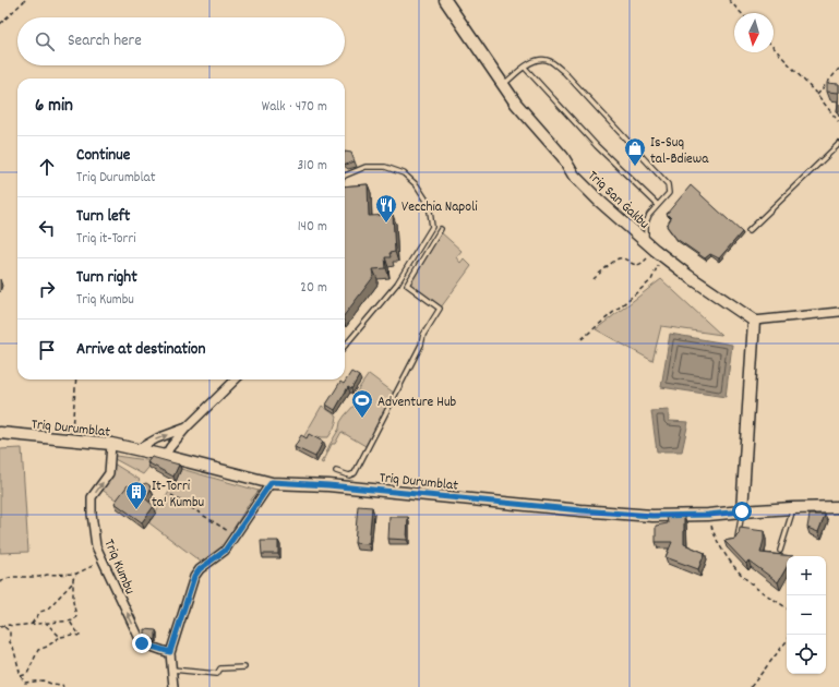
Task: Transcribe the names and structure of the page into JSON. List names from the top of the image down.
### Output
{
  "streets": {
    "street": ["Triq San Ġakbu", "Triq Durumblat", "Triq Kumbu"]
  },
  "crossings": [
    ["Triq Durumblat", "Triq Kumbu"]
  ],
  "one_way": ["Triq Kumbu"],
  "places": {
    "shop": ["Is-Suq tal-Bdiewa"],
    "restaurant": ["Vecchia Napoli"],
    "sports": ["Adventure Hub"],
    "building": ["It-Torri ta' Kumbu"]
  },
  "north": "bottom",
  "page": {
    "search": "Search here",
    "heading": ["6 min", "Walk · 470 m"],
    "list": [
      ["Continue", "Triq Durumblat", "310 m"],
      ["Turn left", "Triq it-Torri", "140 m"],
      ["Turn right", "Triq Kumbu", "20 m"],
      "Arrive at destination"
    ],
    "map_buttons": ["+", "−"]
  }
}
